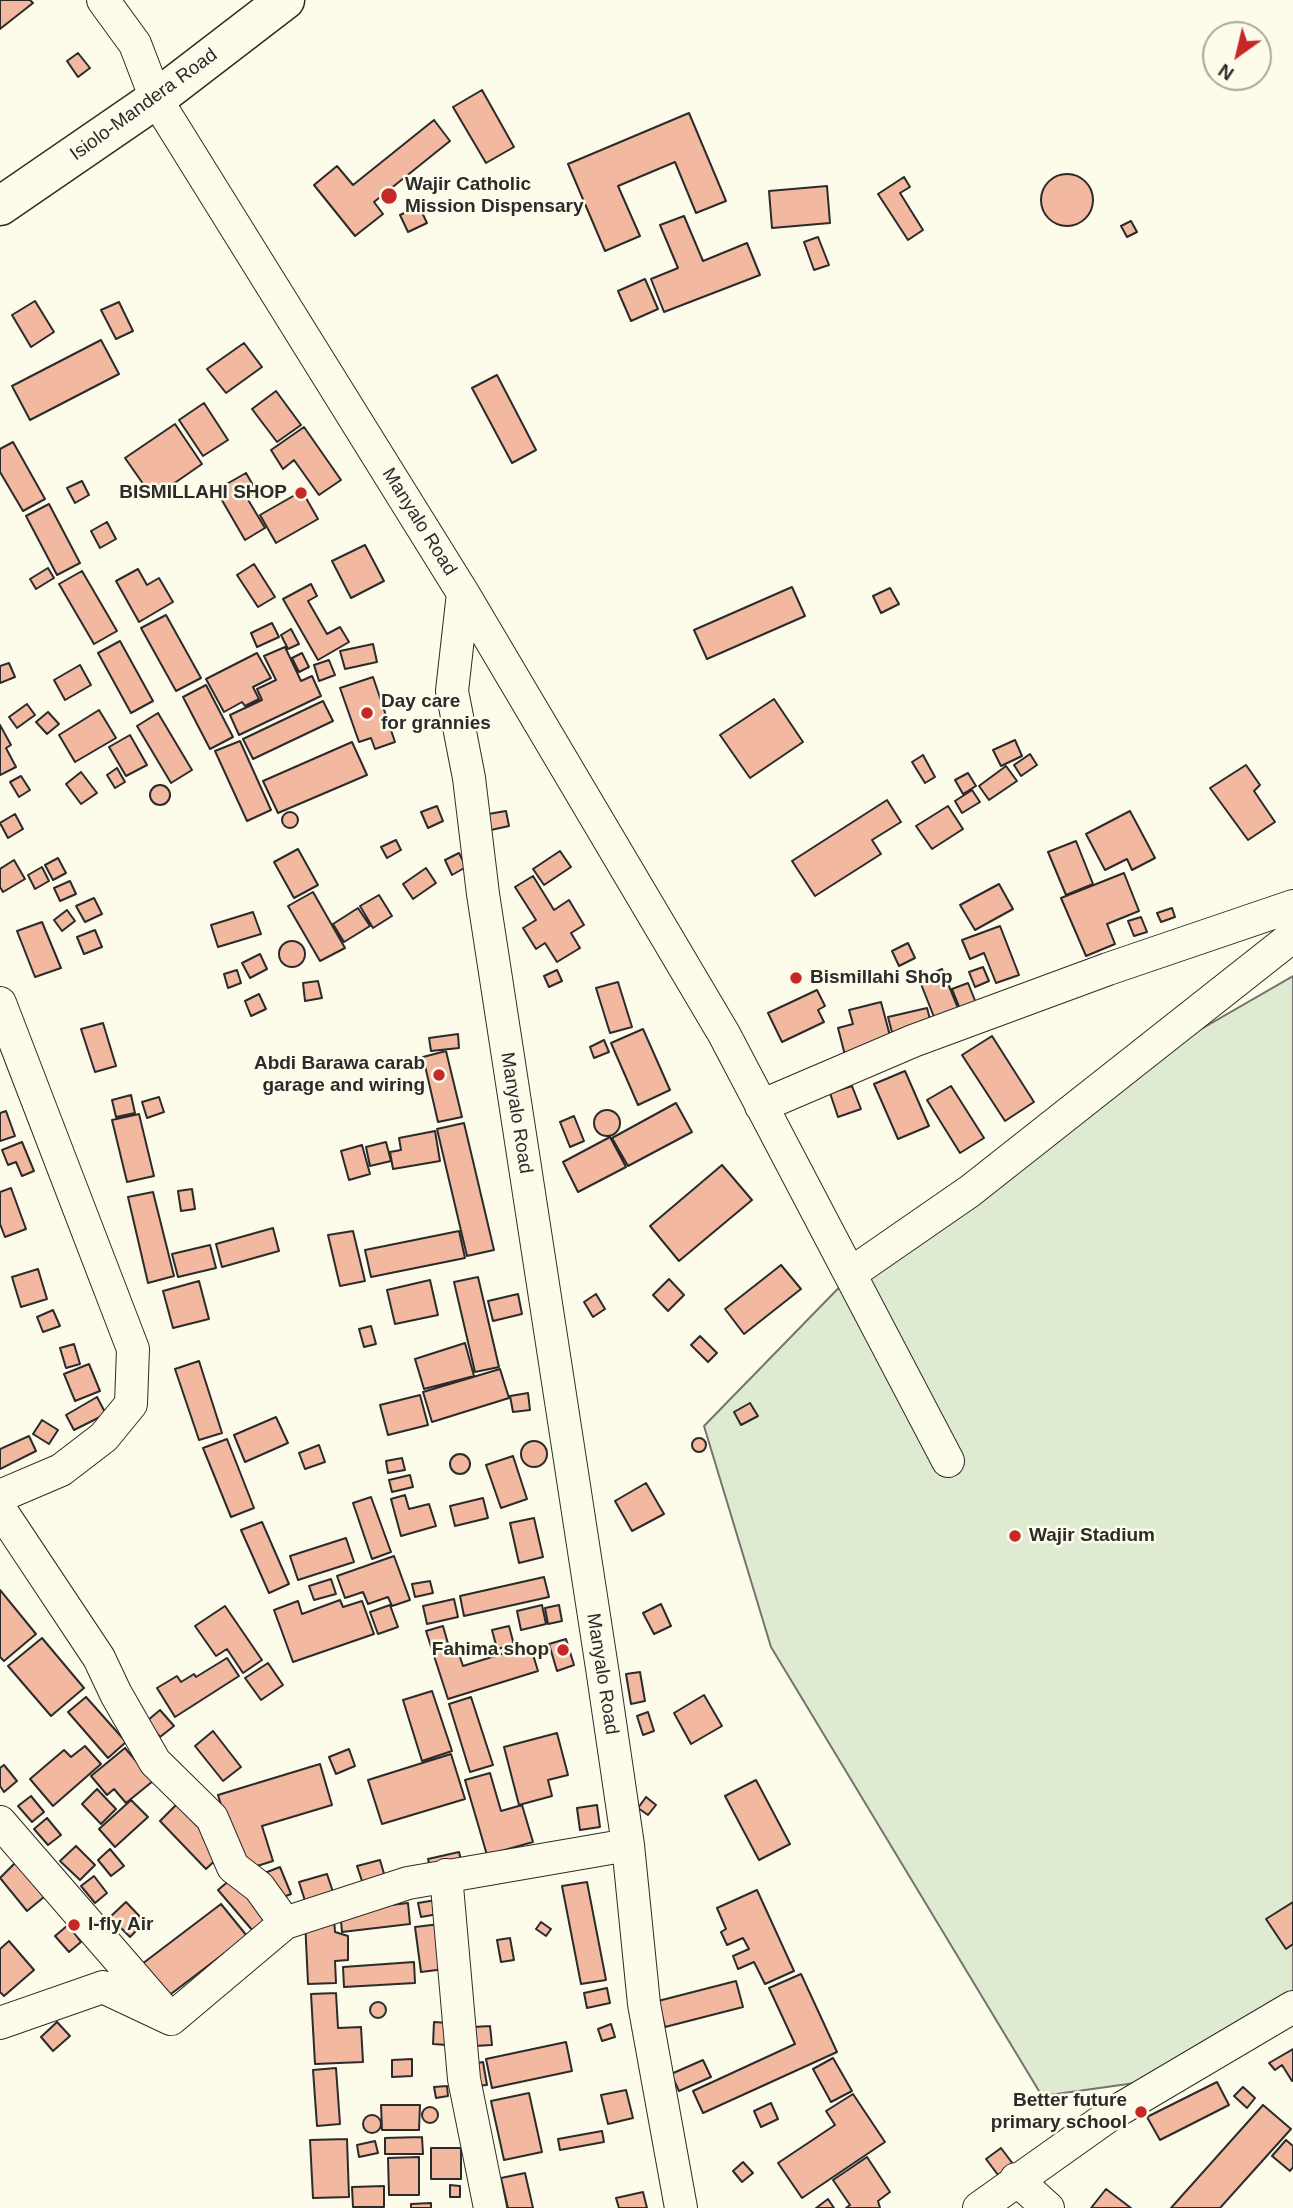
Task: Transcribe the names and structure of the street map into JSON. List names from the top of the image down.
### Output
{
  "streets": {
    "highway": ["Isiolo-Mandera Road"],
    "street": ["Manyalo Road"]
  },
  "crossings": [
    ["Isiolo-Mandera Road", "Manyalo Road"]
  ],
  "places": [
    "Wajir Catholic Mission Dispensary",
    "BISMILLAHI SHOP",
    "Day care for grannies",
    "Bismillahi Shop",
    "Abdi Barawa carab garage and wiring",
    "Wajir Stadium",
    "Fahima shop",
    "I-fly Air",
    "Better future primary school"
  ],
  "north": "bottom left"
}
